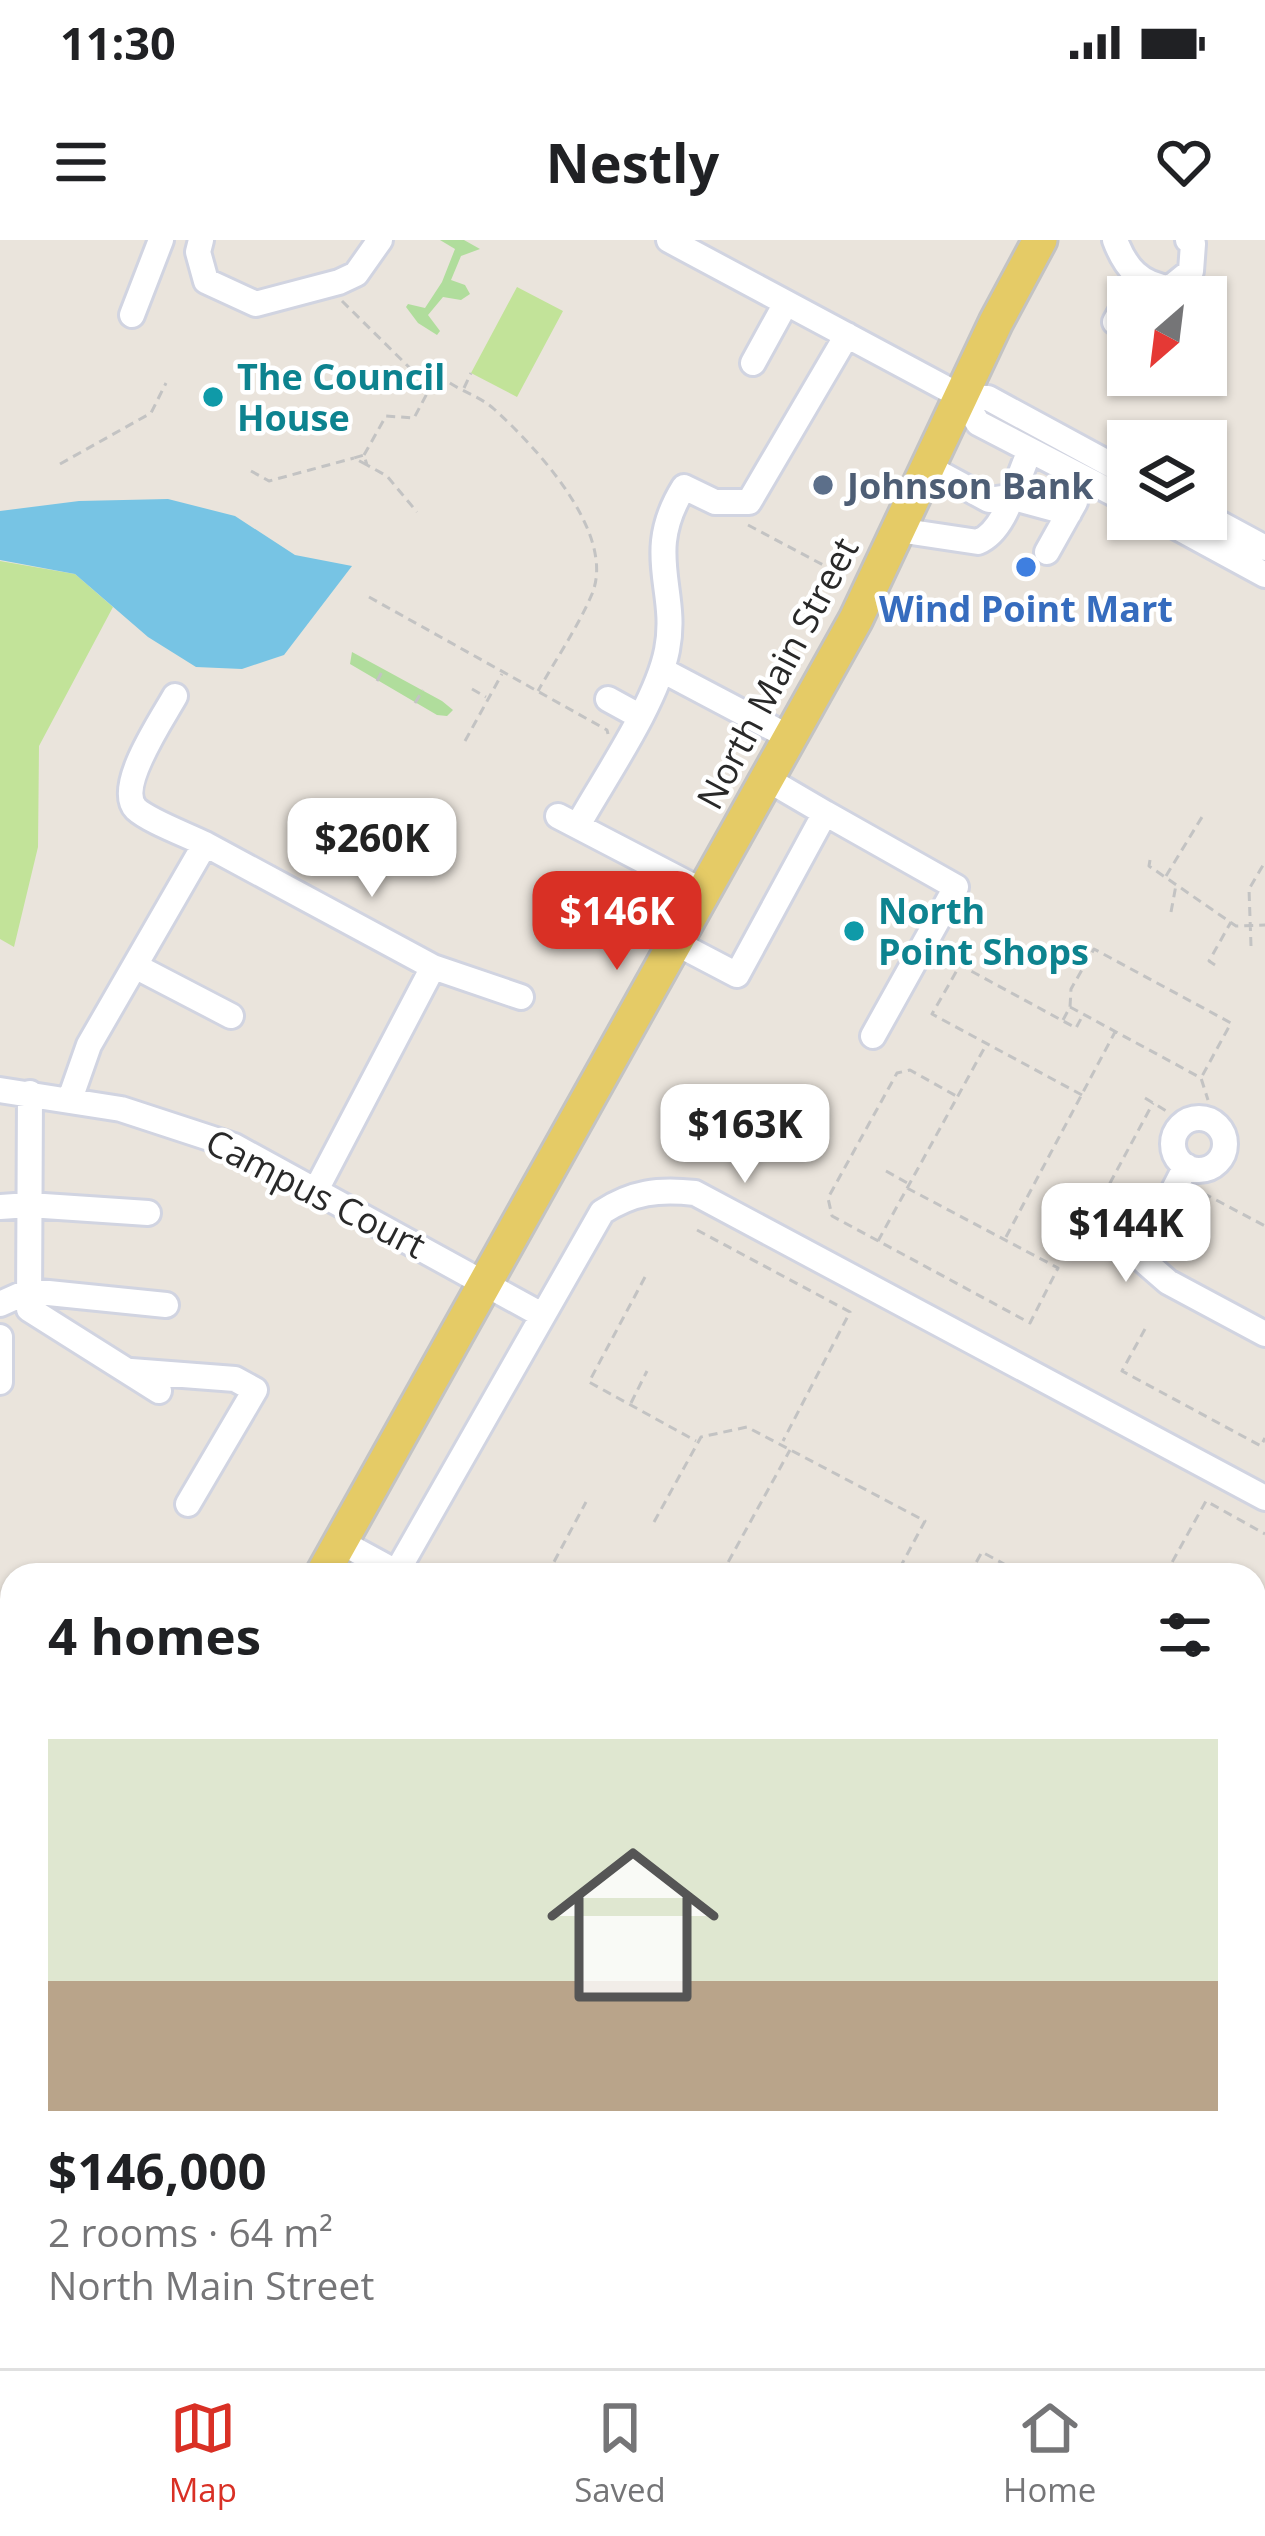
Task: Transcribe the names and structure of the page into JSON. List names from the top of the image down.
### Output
{
  "streets": {
    "main road": ["North Main Street"],
    "street": ["Campus Court"]
  },
  "crossings": [
    ["North Main Street", "Campus Court"]
  ],
  "places": [
    "The Council House",
    "Johnson Bank",
    "Wind Point Mart",
    "North Point Shops"
  ],
  "north": "bottom left",
  "page": {
    "status": "11:30",
    "header": "Nestly",
    "price": [
      "$260K",
      "$146K",
      "$163K",
      "$144K"
    ],
    "heading": "4 homes",
    "list": [
      {
        "name": "$146,000",
        "note": "2 rooms · 64 m² · North Main Street"
      }
    ],
    "tabs": ["Map", "Saved", "Home"]
  }
}
